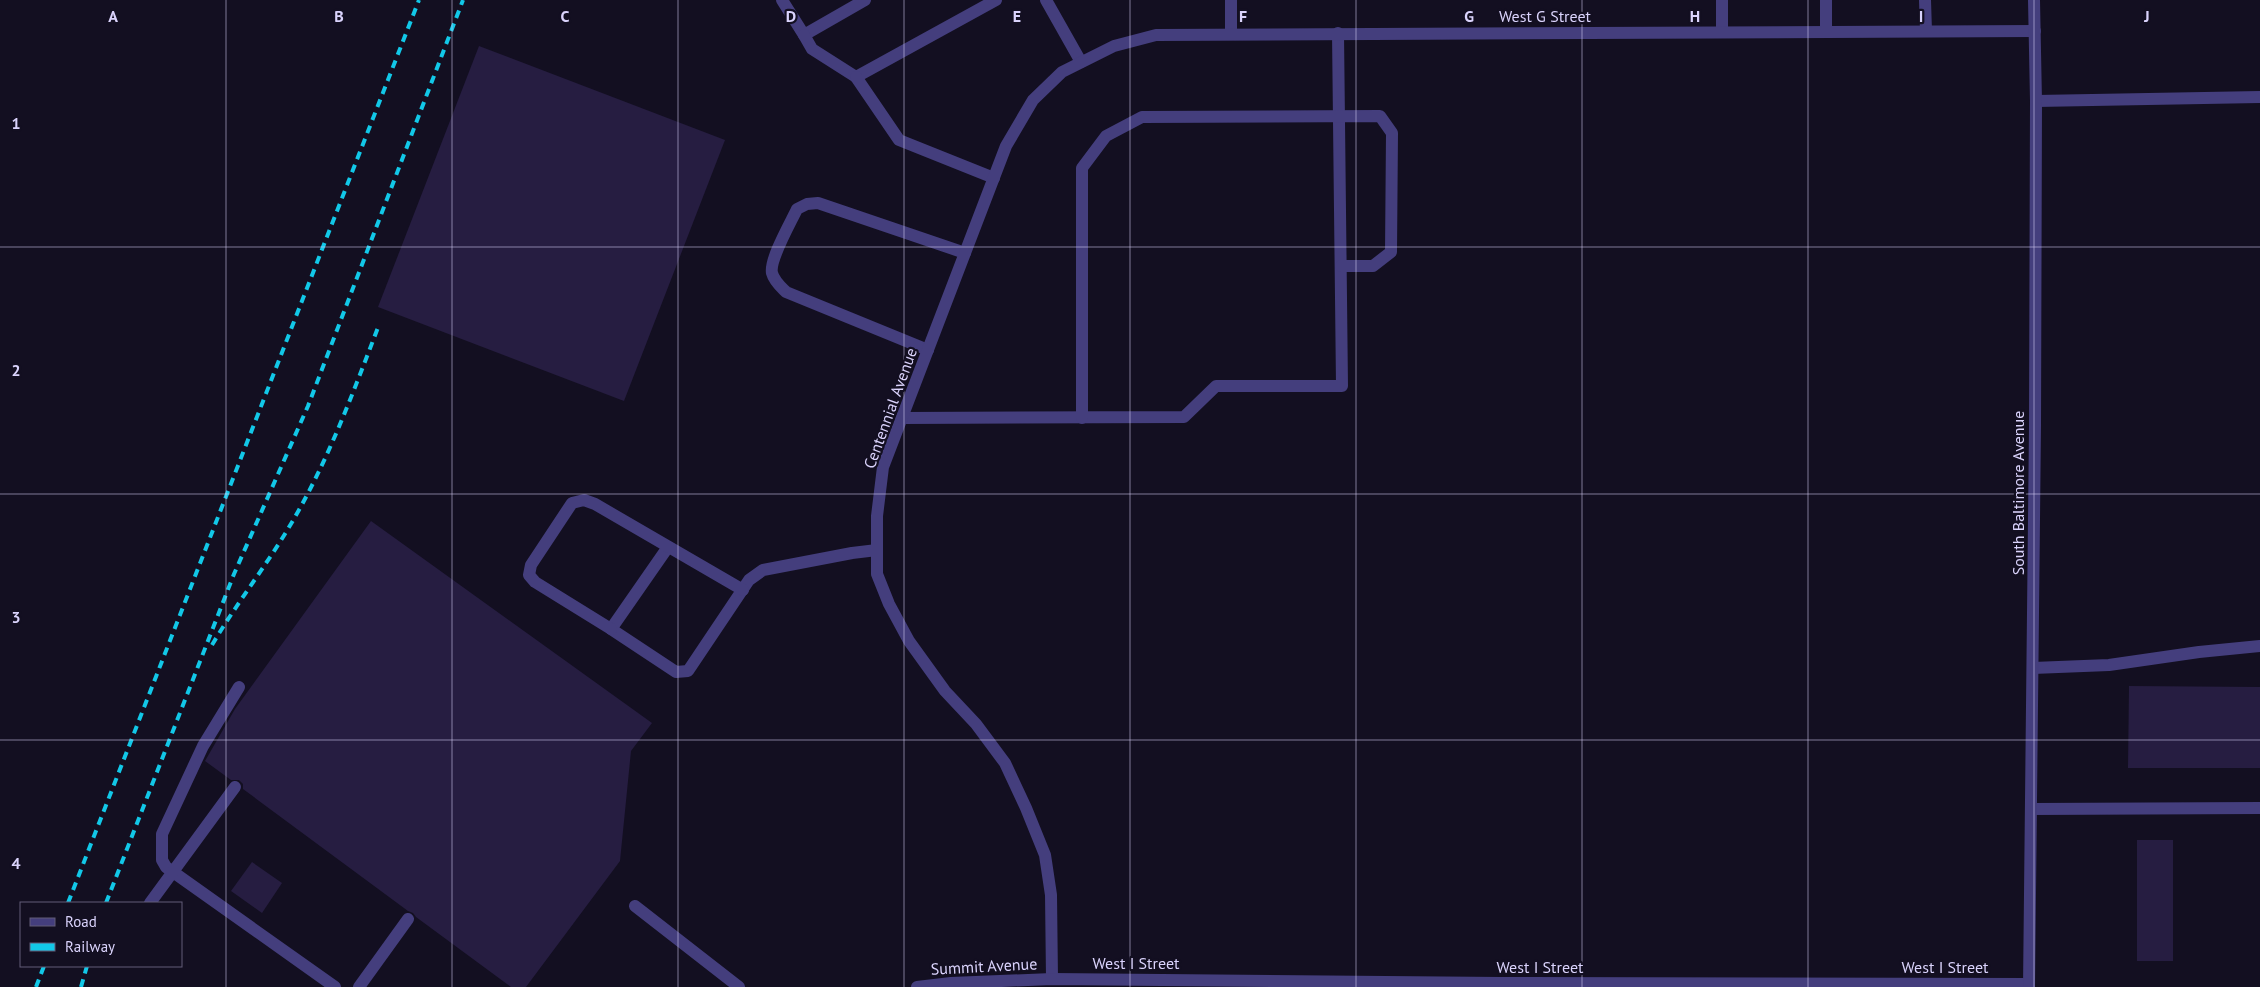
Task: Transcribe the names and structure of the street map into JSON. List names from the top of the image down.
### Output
{
  "streets": {
    "street": [
      "West G Street",
      "Centennial Avenue",
      "South Baltimore Avenue",
      "West I Street",
      "Summit Avenue"
    ]
  },
  "crossings": [
    ["West G Street", "Centennial Avenue"],
    ["West G Street", "South Baltimore Avenue"],
    ["Centennial Avenue", "West I Street"],
    ["Centennial Avenue", "Summit Avenue"],
    ["South Baltimore Avenue", "West I Street"],
    ["West I Street", "Summit Avenue"]
  ],
  "legend": ["Road", "Railway"],
  "grid": {
    "columns": [
      "A",
      "B",
      "C",
      "D",
      "E",
      "F",
      "G",
      "H",
      "I",
      "J"
    ],
    "rows": [
      "1",
      "2",
      "3",
      "4"
    ]
  }
}
